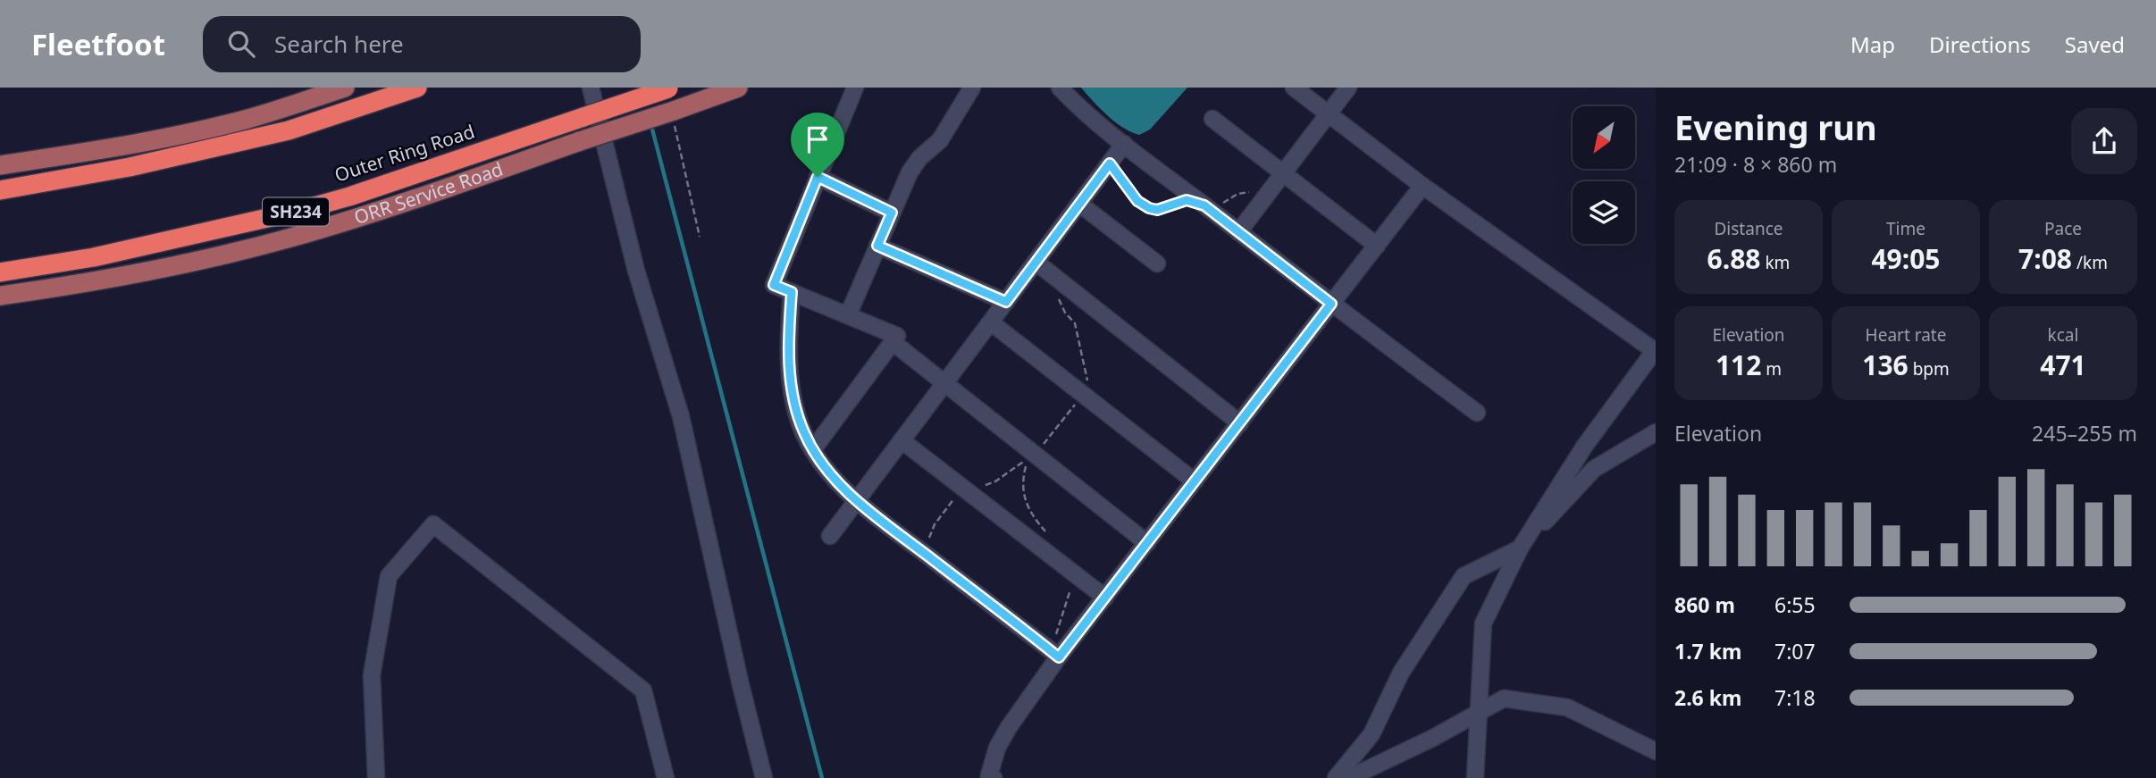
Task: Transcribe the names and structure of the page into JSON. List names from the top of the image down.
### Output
{
  "streets": {
    "highway": ["Outer Ring Road", "SH234"],
    "main road": ["ORR Service Road"]
  },
  "north": "bottom left",
  "page": {
    "header": "Fleetfoot",
    "search": "Search here",
    "nav": ["Map", "Directions", "Saved"],
    "heading": ["Evening run", "21:09 · 8 × 860 m"],
    "stats": [
      ["Distance", "6.88 km"],
      ["Time", "49:05"],
      ["Pace", "7:08 /km"],
      ["Elevation", "112 m"],
      ["Heart rate", "136 bpm"],
      ["kcal", "471"]
    ],
    "chart": ["Elevation", "245–255 m"],
    "list": [
      {
        "name": "860 m",
        "note": "6:55"
      },
      {
        "name": "1.7 km",
        "note": "7:07"
      },
      {
        "name": "2.6 km",
        "note": "7:18"
      }
    ]
  }
}
